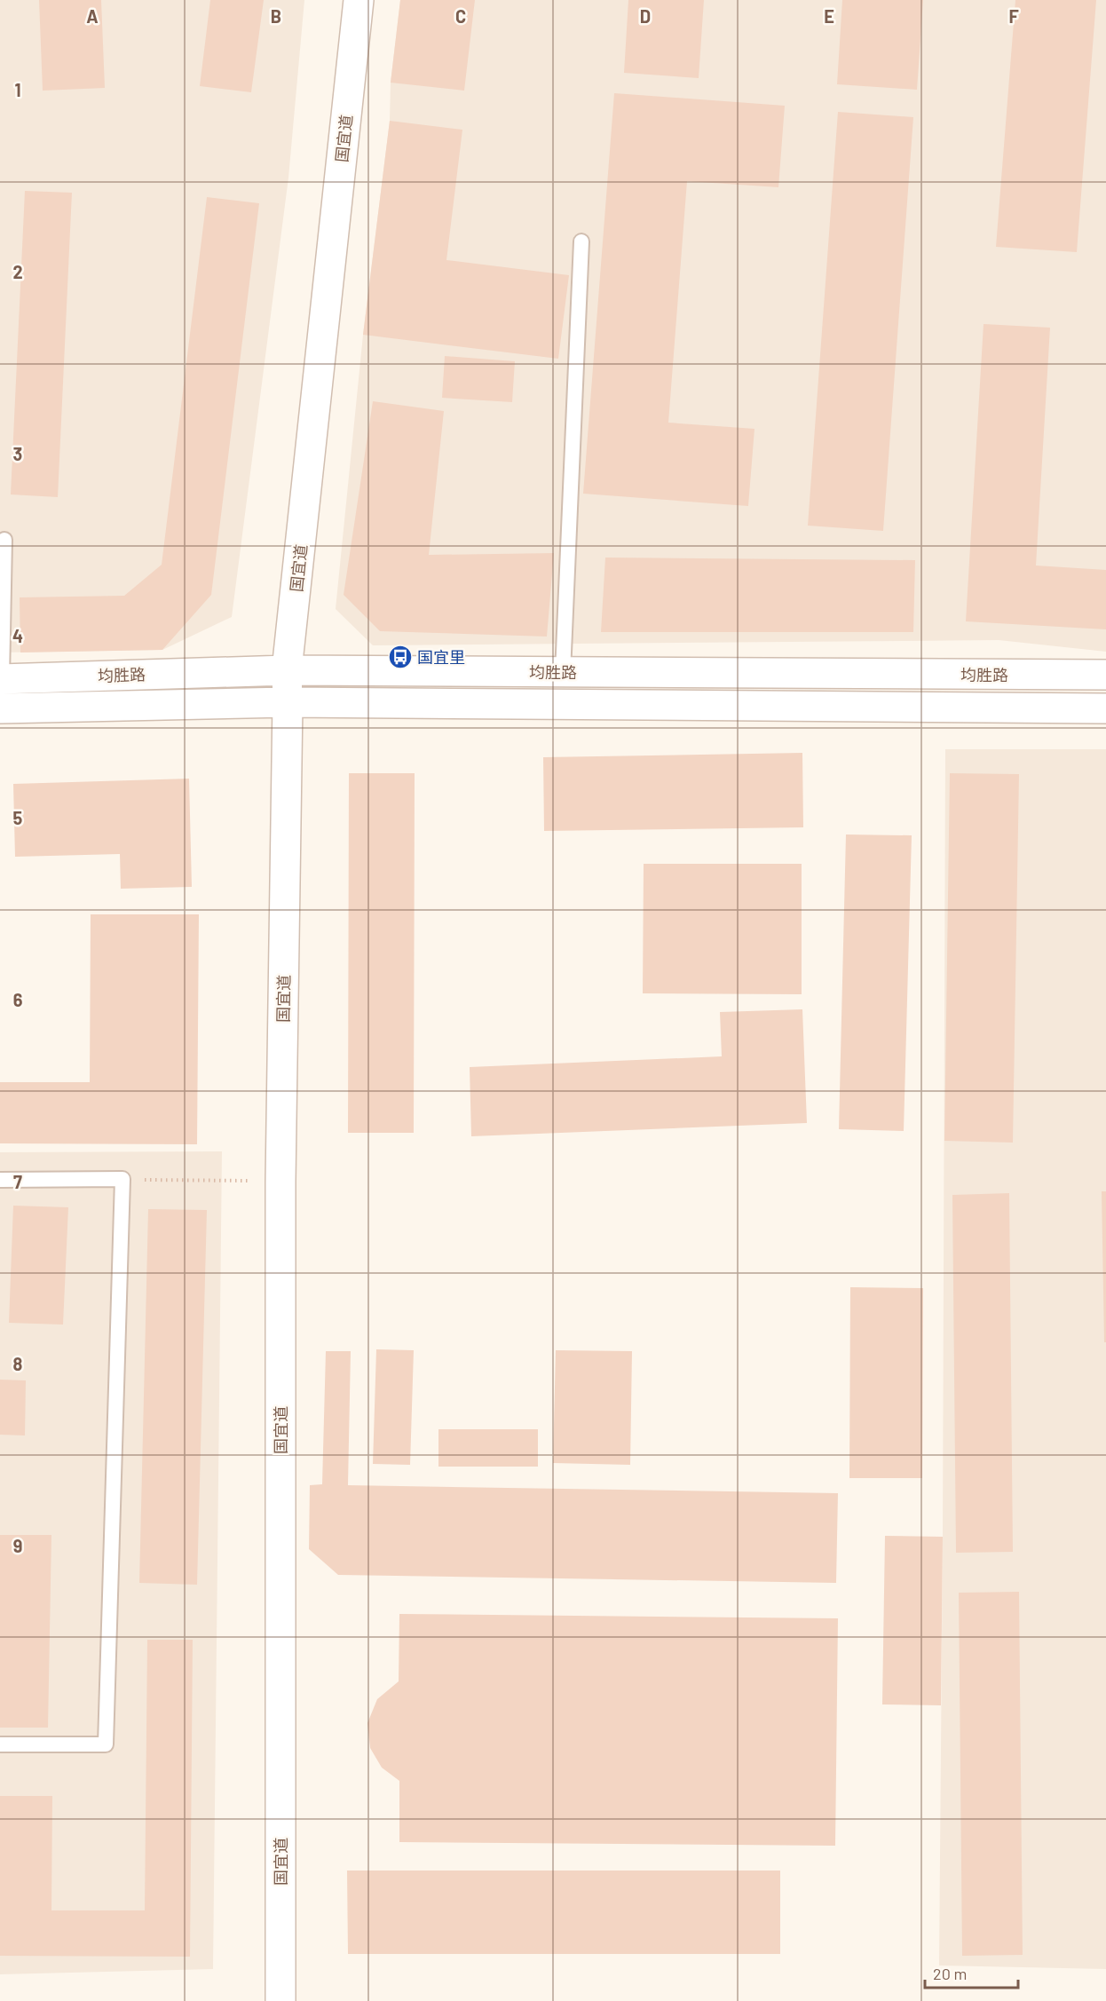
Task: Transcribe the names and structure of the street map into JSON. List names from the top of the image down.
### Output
{
  "streets": {
    "street": ["国宜道", "均胜路"]
  },
  "crossings": [
    ["国宜道", "均胜路"]
  ],
  "places": {
    "bus stop": ["国宜里"]
  },
  "scale_bar": "20 m",
  "grid": {
    "columns": [
      "A",
      "B",
      "C",
      "D",
      "E",
      "F"
    ],
    "rows": [
      "1",
      "2",
      "3",
      "4",
      "5",
      "6",
      "7",
      "8",
      "9"
    ]
  }
}
